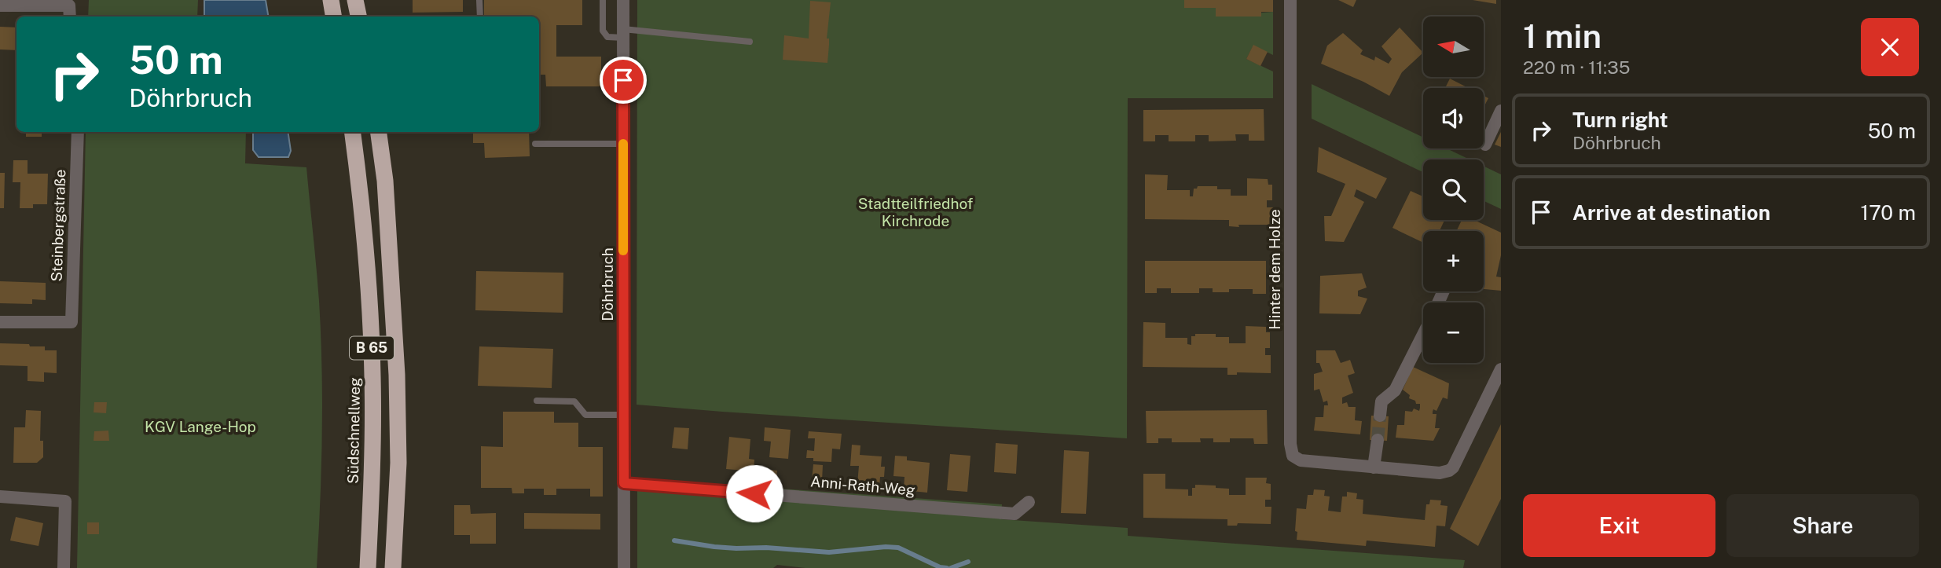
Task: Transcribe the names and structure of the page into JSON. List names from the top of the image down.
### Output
{
  "streets": {
    "highway": ["B 65", "Südschnellweg"],
    "street": [
      "Steinbergstraße",
      "Hinter dem Holze",
      "Döhrbruch",
      "Anni-Rath-Weg"
    ]
  },
  "crossings": [
    ["Döhrbruch", "Anni-Rath-Weg"]
  ],
  "parks": ["Stadtteilfriedhof Kirchrode", "KGV Lange-Hop"],
  "north": "left",
  "page": {
    "heading": ["1 min", "220 m · 11:35"],
    "map_buttons": ["+", "−"],
    "turn": ["50 m", "Döhrbruch"],
    "list": [
      {
        "name": "Turn right",
        "note": "Döhrbruch",
        "value": "50 m"
      },
      {
        "name": "Arrive at destination",
        "value": "170 m"
      }
    ],
    "buttons": ["Exit", "Share"]
  }
}
